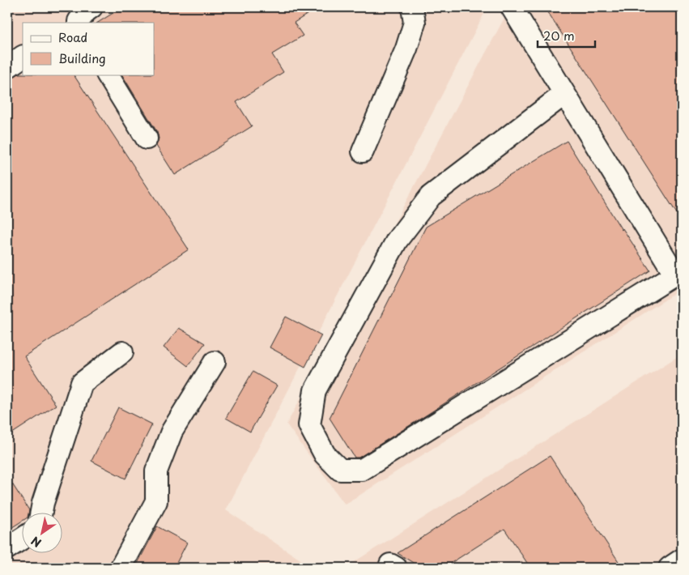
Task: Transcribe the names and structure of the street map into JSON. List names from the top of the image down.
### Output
{
  "legend": ["Road", "Building"],
  "scale_bar": "20 m",
  "north": "bottom left"
}
